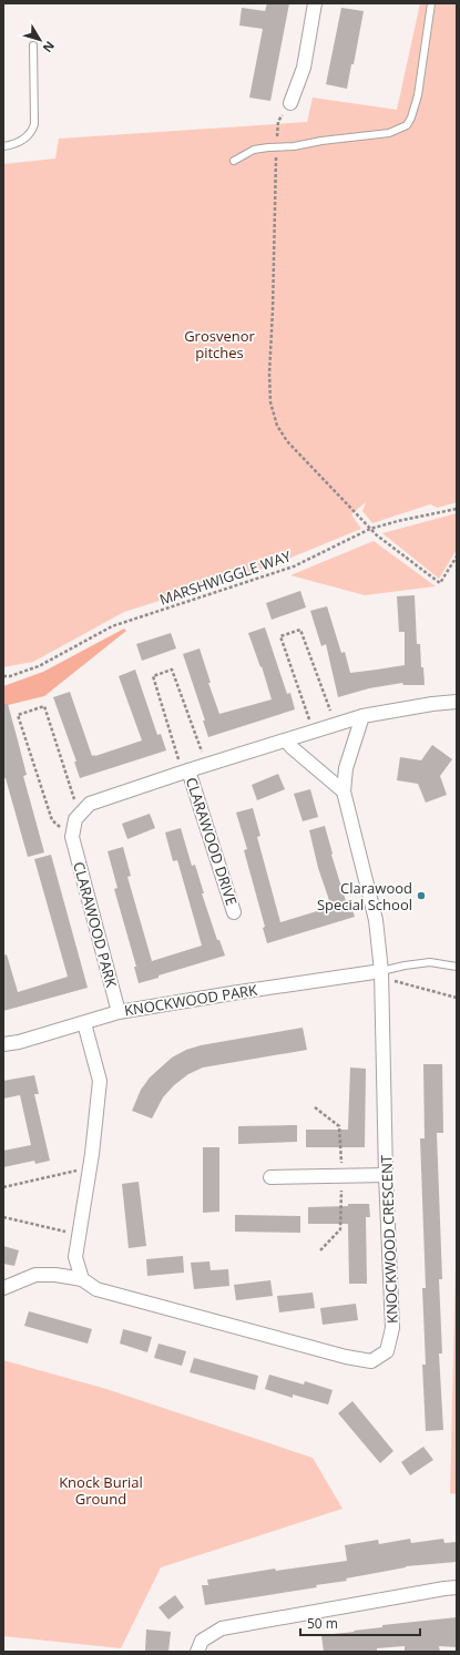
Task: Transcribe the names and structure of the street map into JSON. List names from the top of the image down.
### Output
{
  "streets": {
    "street": [
      "CLARAWOOD DRIVE",
      "CLARAWOOD PARK",
      "KNOCKWOOD PARK",
      "KNOCKWOOD CRESCENT"
    ],
    "path": ["MARSHWIGGLE WAY"]
  },
  "crossings": [
    ["CLARAWOOD PARK", "KNOCKWOOD PARK"],
    ["KNOCKWOOD PARK", "KNOCKWOOD CRESCENT"]
  ],
  "parks": ["Grosvenor pitches", "Knock Burial Ground"],
  "places": ["Clarawood Special School"],
  "scale_bar": "50 m",
  "north": "bottom right"
}
